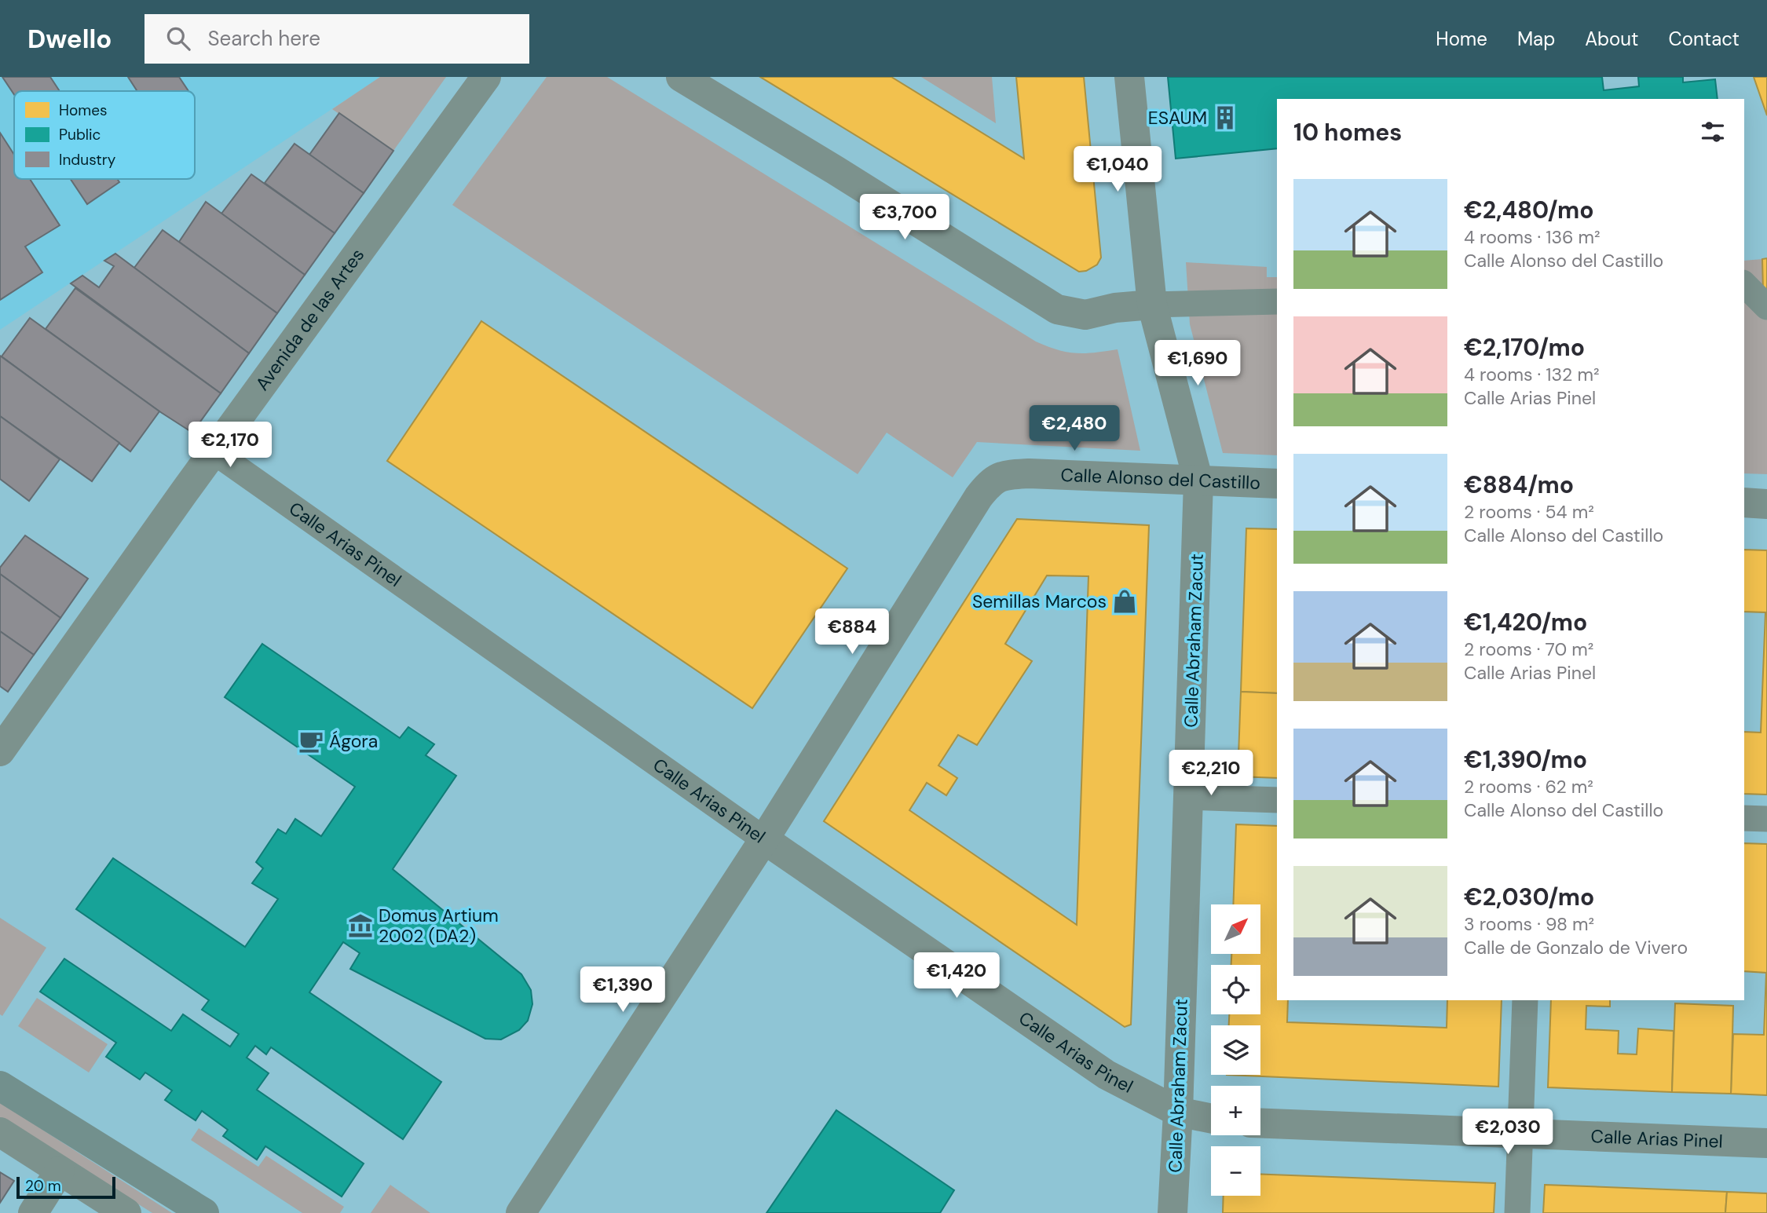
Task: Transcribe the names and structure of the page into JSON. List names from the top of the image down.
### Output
{
  "streets": {
    "street": [
      "Avenida de las Artes",
      "Calle Alonso del Castillo",
      "Calle Arias Pinel",
      "Calle Abraham Zacut"
    ]
  },
  "crossings": [
    ["Avenida de las Artes", "Calle Arias Pinel"],
    ["Calle Alonso del Castillo", "Calle Arias Pinel"],
    ["Calle Alonso del Castillo", "Calle Abraham Zacut"],
    ["Calle Arias Pinel", "Calle Abraham Zacut"]
  ],
  "places": {
    "building": ["ESAUM"],
    "shop": ["Semillas Marcos"],
    "cafe": ["Ágora"],
    "museum": ["Domus Artium 2002 (DA2)"]
  },
  "legend": ["Homes", "Public", "Industry"],
  "scale_bar": "20 m",
  "north": "top right",
  "page": {
    "header": "Dwello",
    "search": "Search here",
    "nav": [
      "Home",
      "Map",
      "About",
      "Contact"
    ],
    "heading": "10 homes",
    "price": [
      "€1,040",
      "€3,700",
      "€1,690",
      "€2,480",
      "€2,170",
      "€884",
      "€2,210",
      "€1,420",
      "€1,390",
      "€2,030"
    ],
    "list": [
      {
        "name": "€2,480/mo",
        "note": "4 rooms · 136 m² · Calle Alonso del Castillo"
      },
      {
        "name": "€2,170/mo",
        "note": "4 rooms · 132 m² · Calle Arias Pinel"
      },
      {
        "name": "€884/mo",
        "note": "2 rooms · 54 m² · Calle Alonso del Castillo"
      },
      {
        "name": "€1,420/mo",
        "note": "2 rooms · 70 m² · Calle Arias Pinel"
      },
      {
        "name": "€1,390/mo",
        "note": "2 rooms · 62 m² · Calle Alonso del Castillo"
      },
      {
        "name": "€2,030/mo",
        "note": "3 rooms · 98 m² · Calle de Gonzalo de Vivero"
      }
    ],
    "map_buttons": ["+", "−"],
    "scale": "20 m"
  }
}
